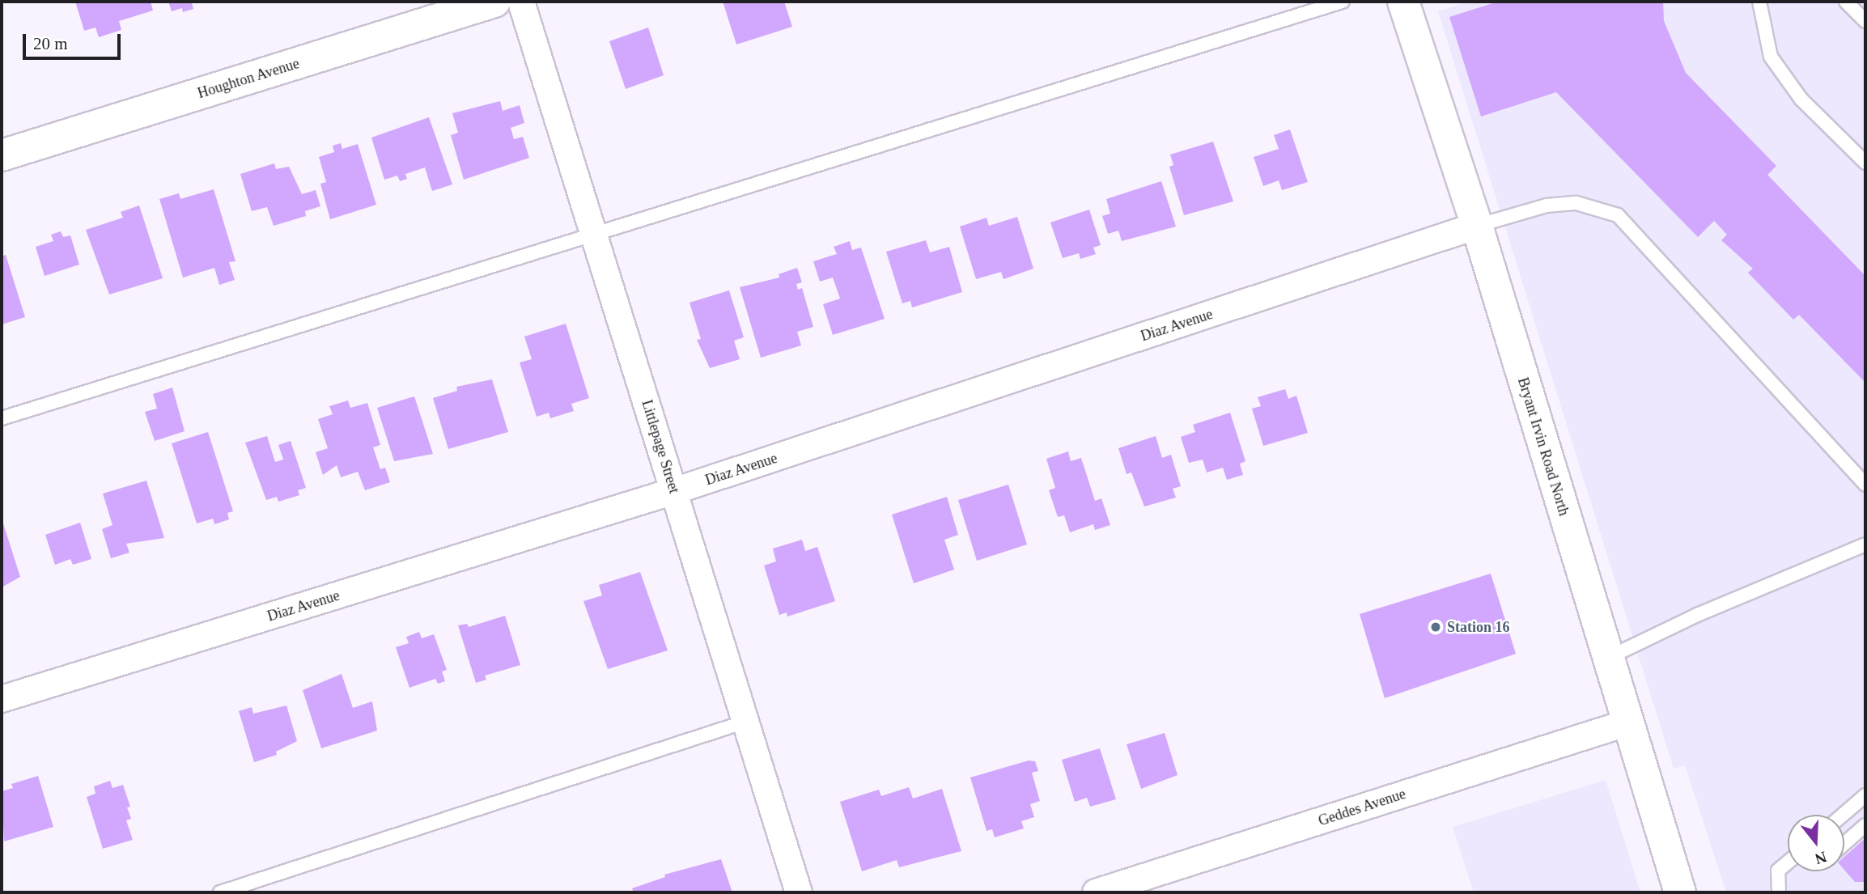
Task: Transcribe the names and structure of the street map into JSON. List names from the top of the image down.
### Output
{
  "streets": {
    "main road": ["Houghton Avenue", "Bryant Irvin Road North"],
    "street": ["Diaz Avenue", "Littlepage Street", "Geddes Avenue"]
  },
  "crossings": [
    ["Diaz Avenue", "Littlepage Street"],
    ["Diaz Avenue", "Bryant Irvin Road North"],
    ["Bryant Irvin Road North", "Geddes Avenue"]
  ],
  "places": ["Station 16"],
  "scale_bar": "20 m",
  "north": "bottom"
}
